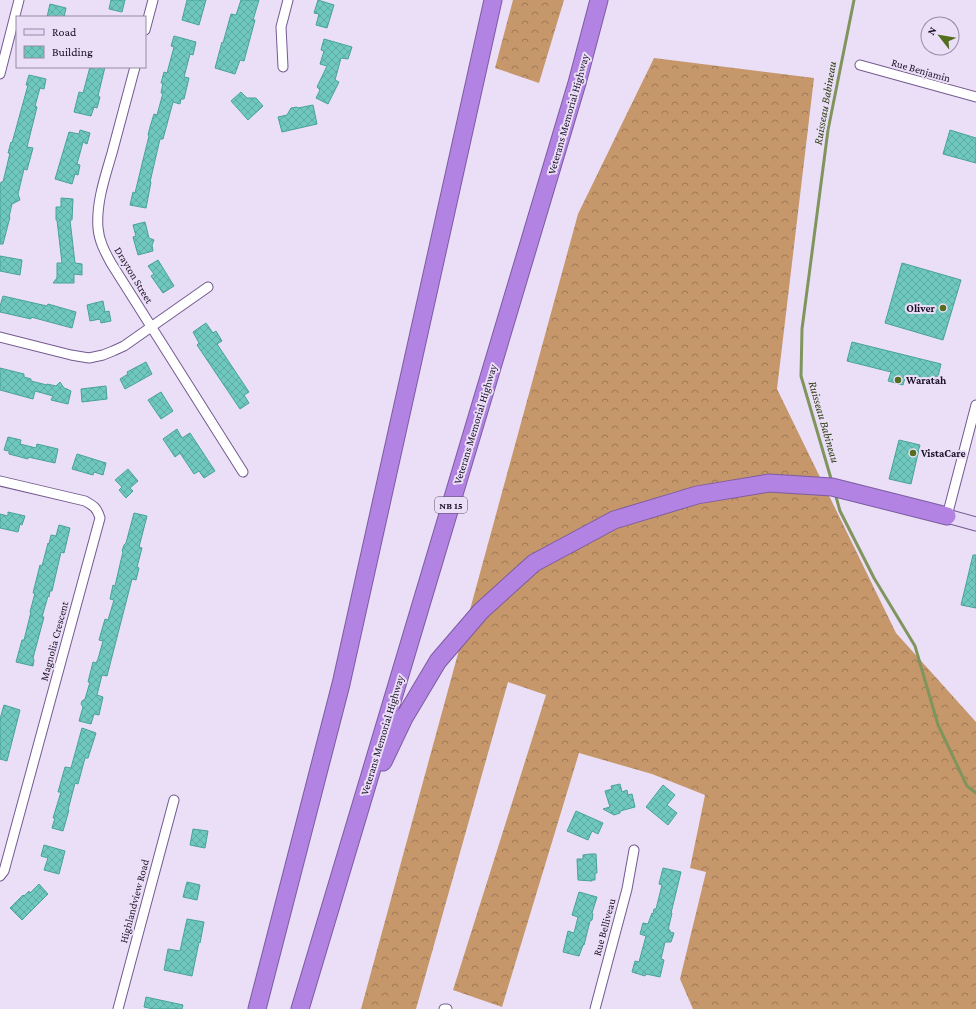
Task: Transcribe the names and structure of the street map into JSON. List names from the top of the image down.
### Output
{
  "streets": {
    "highway": ["Veterans Memorial Highway", "NB 15"],
    "street": [
      "Rue Benjamin",
      "Drayton Street",
      "Magnolia Crescent",
      "Highlandview Road",
      "Rue Belliveau"
    ]
  },
  "water": ["Ruisseau Babineau"],
  "places": ["Oliver", "Waratah", "VistaCare"],
  "legend": ["Road", "Building"],
  "north": "top left"
}
